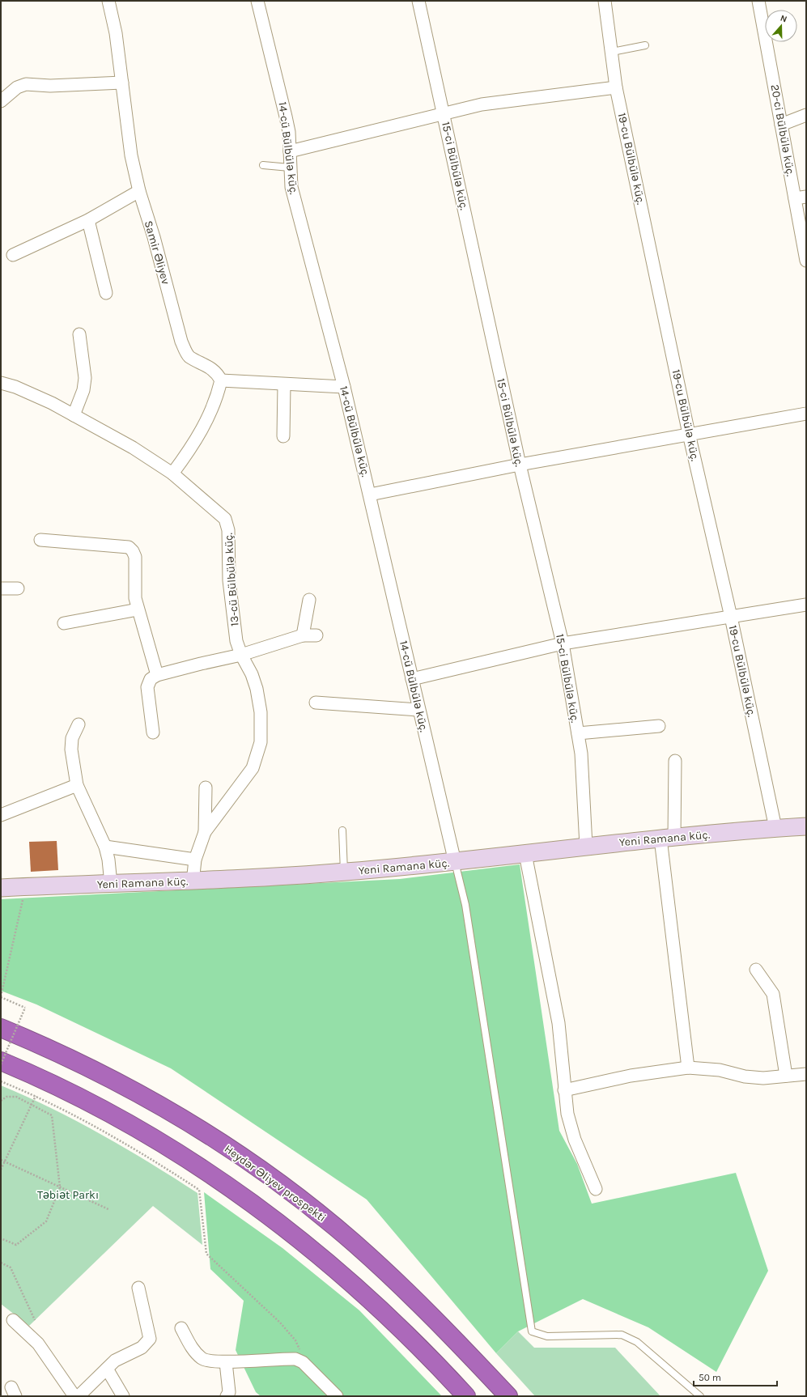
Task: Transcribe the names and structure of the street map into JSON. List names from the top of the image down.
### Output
{
  "streets": {
    "highway": ["Heydər Əliyev prospekti"],
    "street": [
      "20-ci Bülbülə küç.",
      "14-cü Bülbülə küç.",
      "19-cu Bülbülə küç.",
      "15-ci Bülbülə küç.",
      "Samir Əliyev",
      "13-cü Bülbülə küç.",
      "Yeni Ramana küç."
    ]
  },
  "crossings": [
    ["14-cü Bülbülə küç.", "Yeni Ramana küç."],
    ["19-cu Bülbülə küç.", "Yeni Ramana küç."],
    ["15-ci Bülbülə küç.", "Yeni Ramana küç."],
    ["13-cü Bülbülə küç.", "Yeni Ramana küç."]
  ],
  "parks": ["Təbiət Parkı"],
  "scale_bar": "50 m",
  "north": "top"
}
